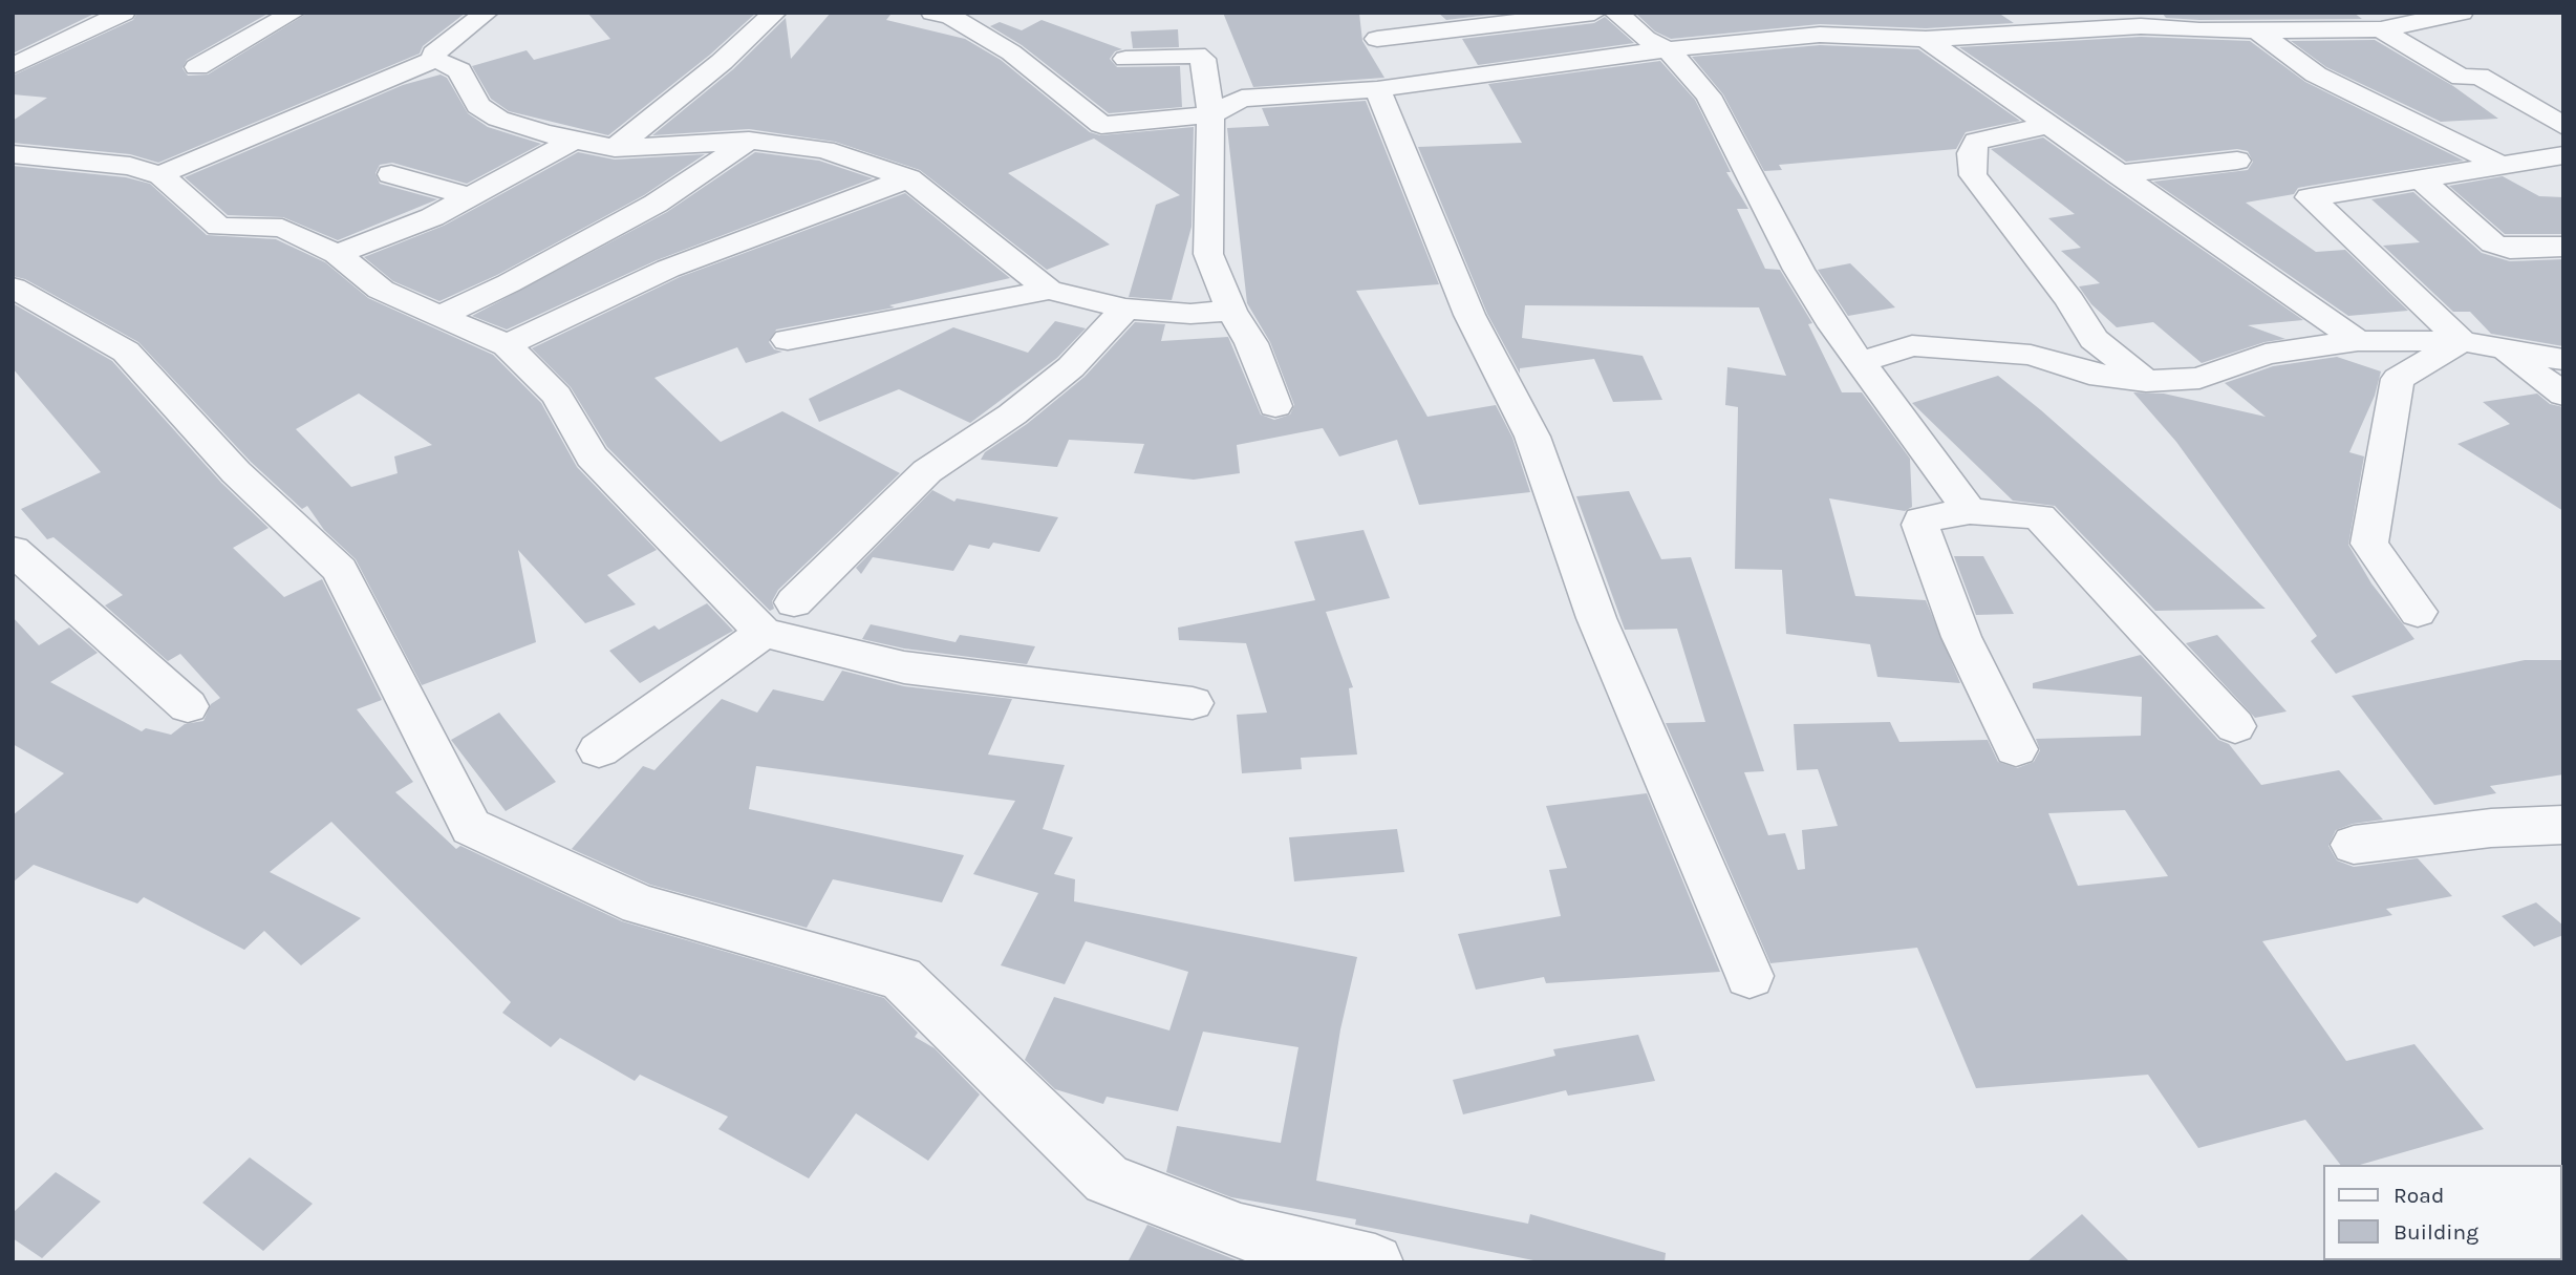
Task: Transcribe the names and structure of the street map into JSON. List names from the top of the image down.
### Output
{
  "legend": ["Road", "Building"]
}
